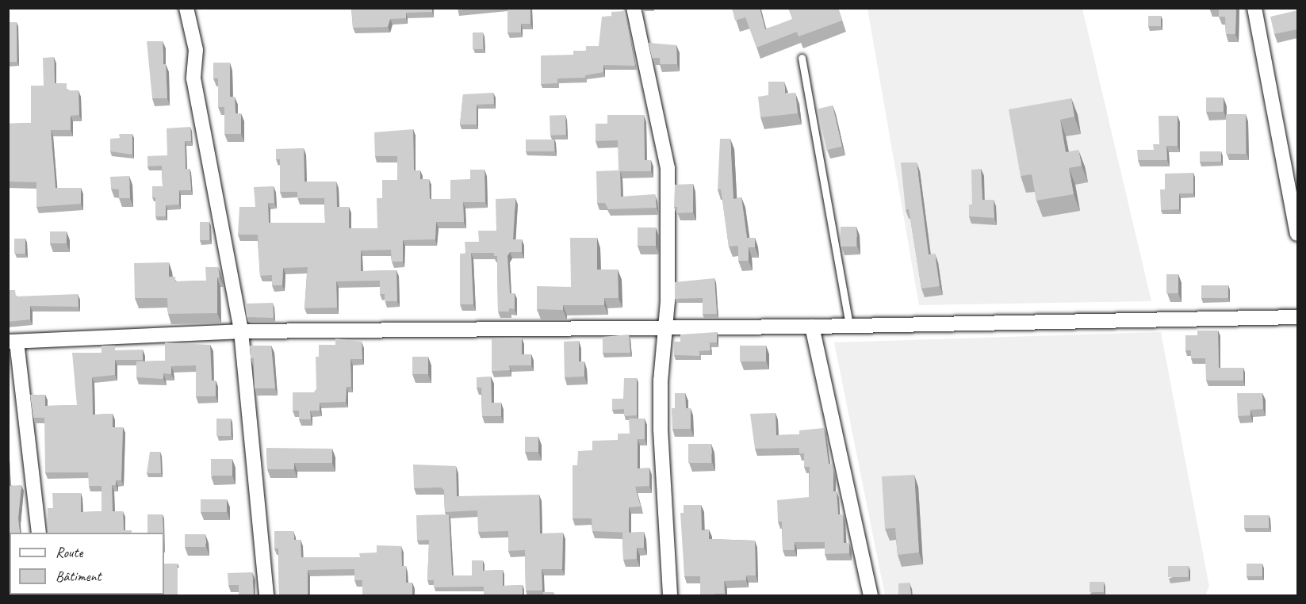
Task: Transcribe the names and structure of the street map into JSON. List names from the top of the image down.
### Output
{
  "legend": ["Route", "Bâtiment"]
}
